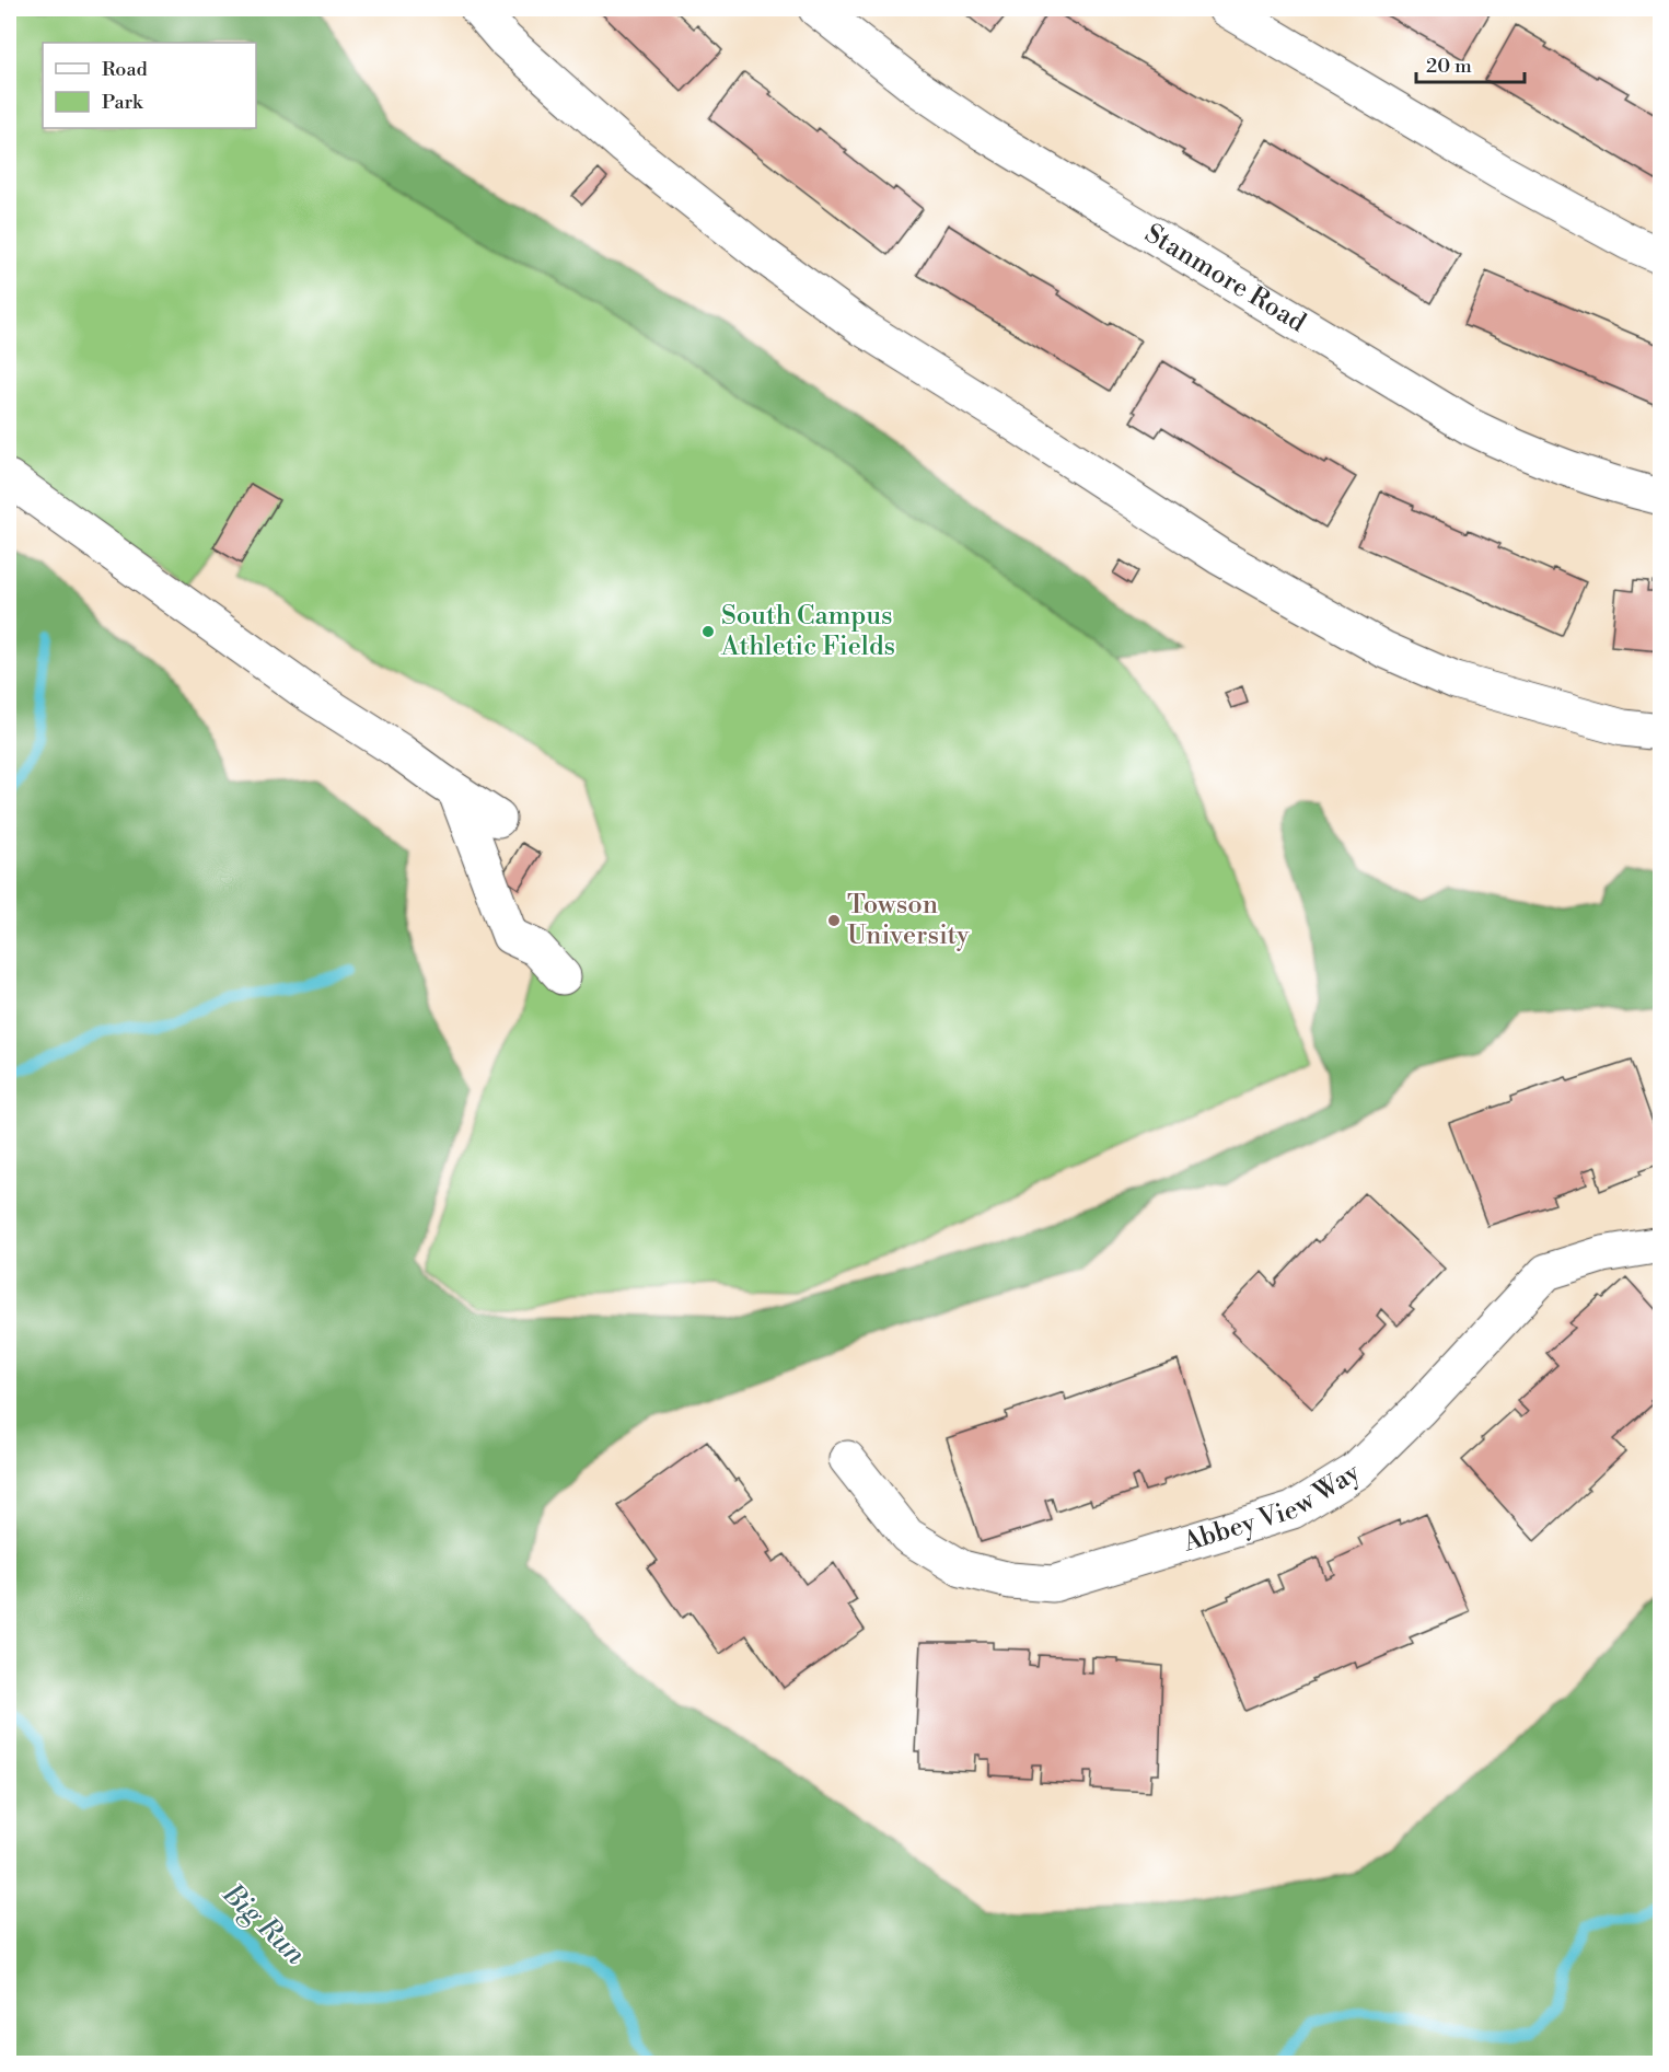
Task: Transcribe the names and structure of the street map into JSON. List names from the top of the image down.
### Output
{
  "streets": {
    "street": ["Stanmore Road", "Abbey View Way"]
  },
  "water": ["Big Run"],
  "places": ["South Campus Athletic Fields", "Towson University"],
  "legend": ["Road", "Park"],
  "scale_bar": "20 m"
}
